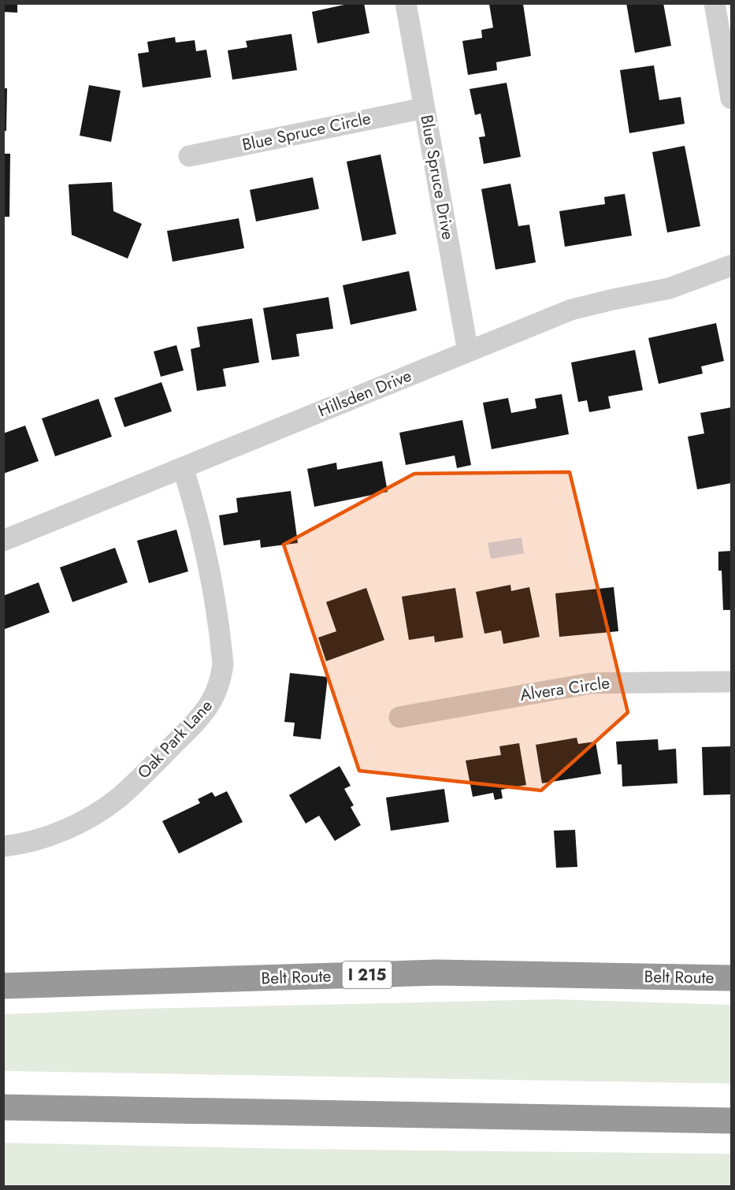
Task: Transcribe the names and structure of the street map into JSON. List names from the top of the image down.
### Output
{
  "streets": {
    "highway": ["I 215", "Belt Route"],
    "street": [
      "Blue Spruce Circle",
      "Blue Spruce Drive",
      "Hillsden Drive",
      "Alvera Circle",
      "Oak Park Lane"
    ]
  },
  "crossings": [
    ["Blue Spruce Circle", "Blue Spruce Drive"],
    ["Blue Spruce Drive", "Hillsden Drive"],
    ["Hillsden Drive", "Oak Park Lane"]
  ]
}
